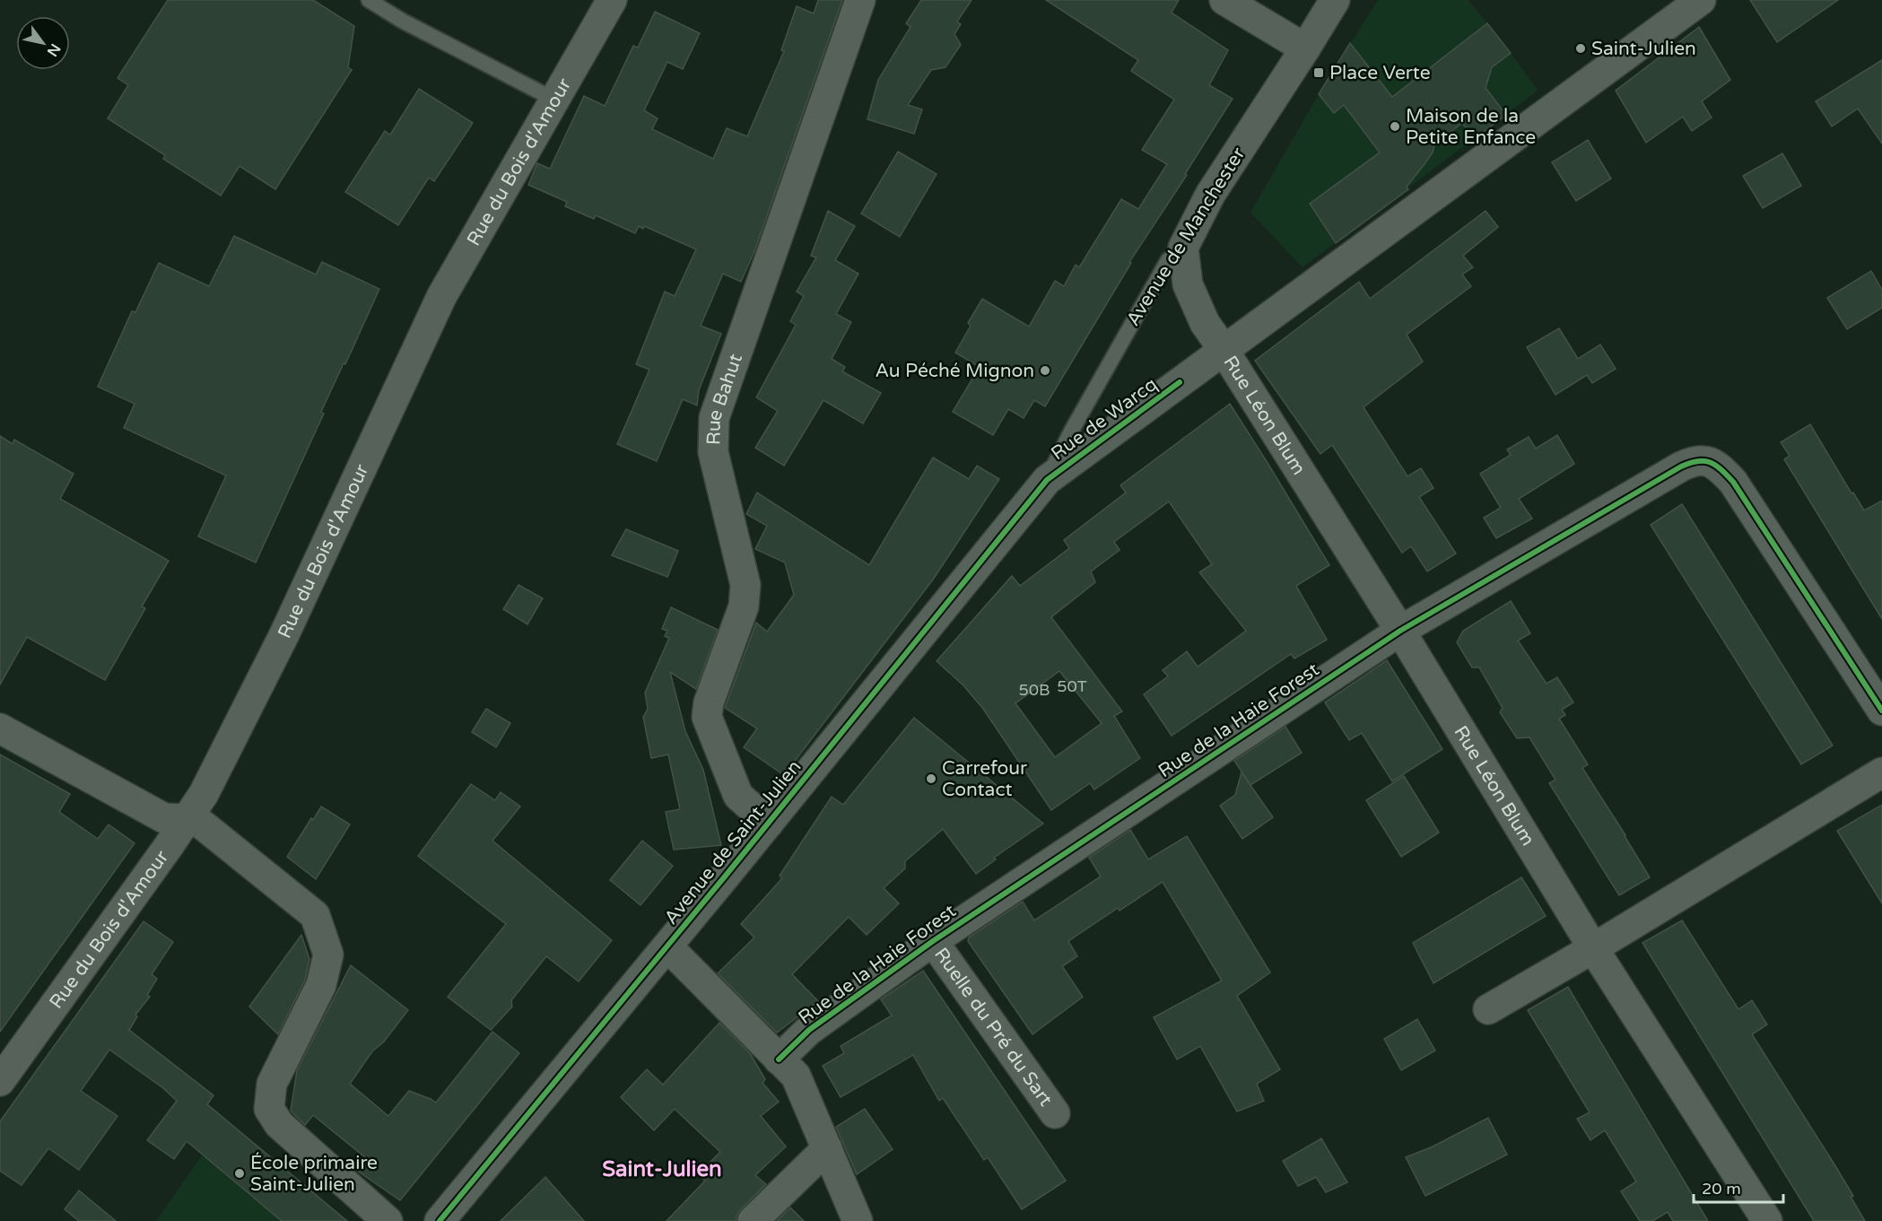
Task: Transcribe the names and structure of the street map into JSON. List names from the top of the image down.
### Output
{
  "streets": {
    "street": [
      "Rue du Bois d'Amour",
      "Avenue de Manchester",
      "Rue Bahut",
      "Rue Léon Blum",
      "Rue de Warcq",
      "Rue de la Haie Forest",
      "Avenue de Saint-Julien",
      "Ruelle du Pré du Sart"
    ]
  },
  "crossings": [
    ["Avenue de Manchester", "Rue Léon Blum"],
    ["Avenue de Manchester", "Rue de Warcq"],
    ["Avenue de Manchester", "Avenue de Saint-Julien"],
    ["Rue Bahut", "Avenue de Saint-Julien"],
    ["Rue Léon Blum", "Rue de Warcq"],
    ["Rue Léon Blum", "Rue de la Haie Forest"],
    ["Rue de Warcq", "Avenue de Saint-Julien"],
    ["Rue de la Haie Forest", "Ruelle du Pré du Sart"]
  ],
  "districts": ["Saint-Julien"],
  "places": {
    "other": [
      "Saint-Julien",
      "Maison de la Petite Enfance",
      "Au Péché Mignon",
      "Carrefour Contact",
      "École primaire Saint-Julien"
    ],
    "transit": ["Place Verte"]
  },
  "house_numbers": ["50T", "50B"],
  "scale_bar": "20 m",
  "north": "bottom right"
}
